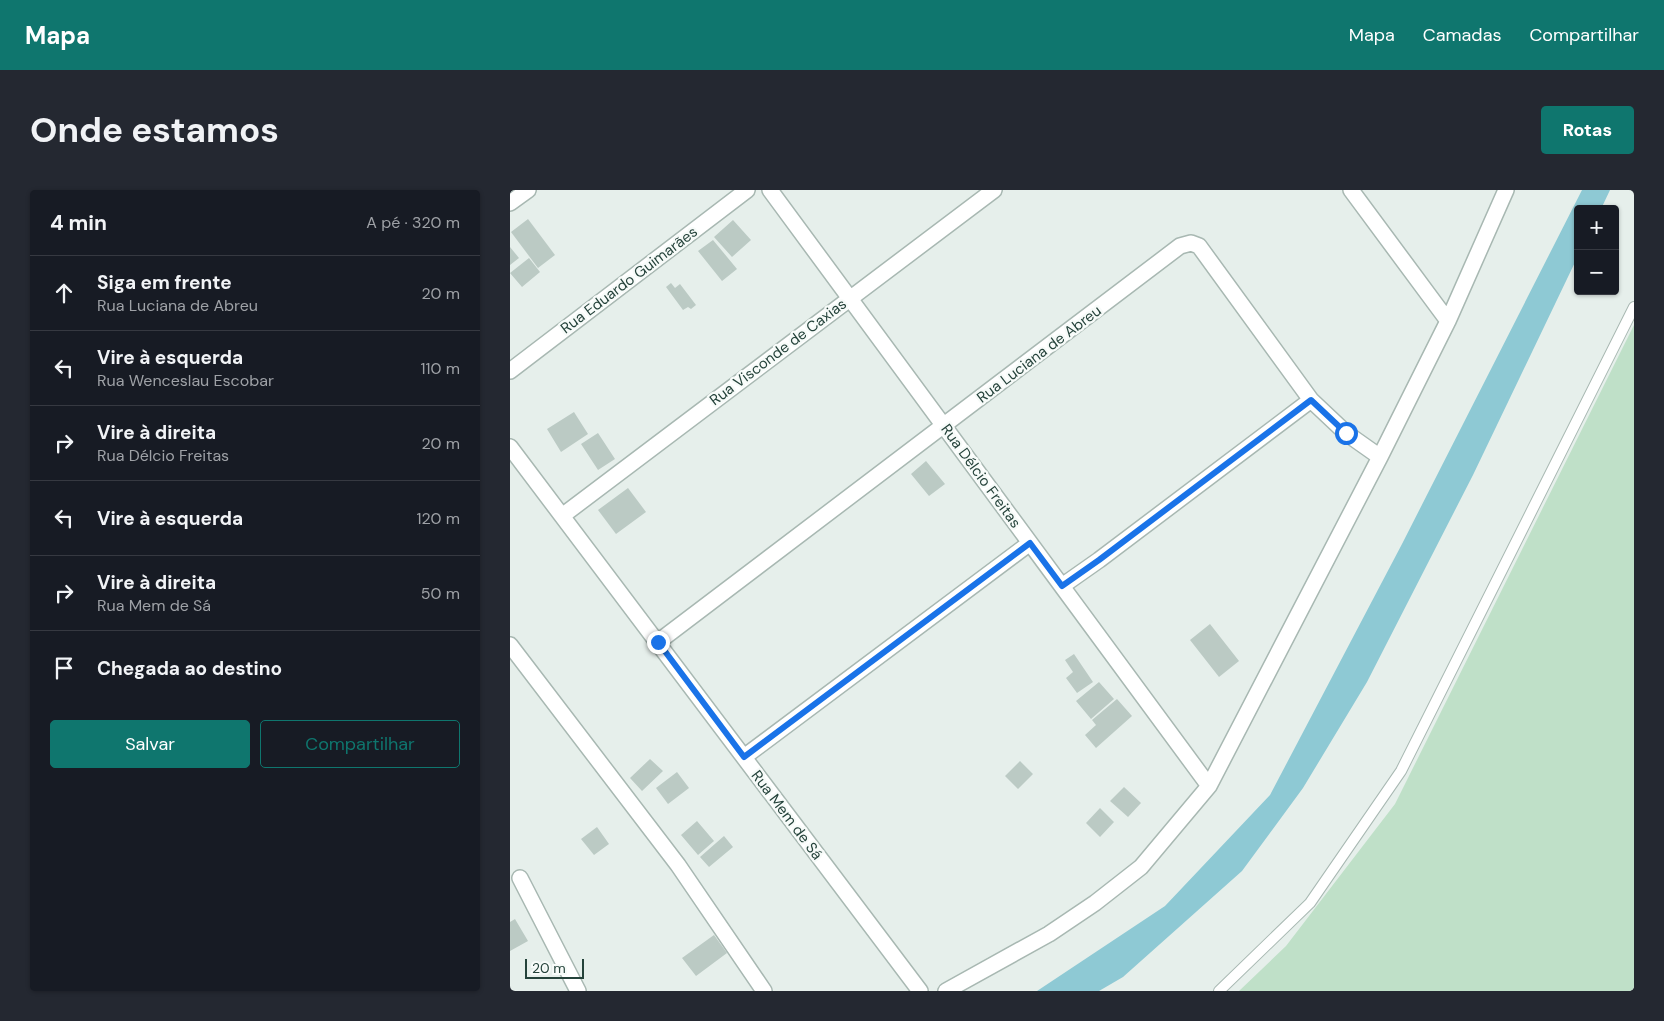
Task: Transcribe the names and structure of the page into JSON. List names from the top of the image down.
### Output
{
  "streets": {
    "street": [
      "Rua Eduardo Guimarães",
      "Rua Visconde de Caxias",
      "Rua Luciana de Abreu",
      "Rua Délcio Freitas",
      "Rua Mem de Sá"
    ]
  },
  "crossings": [
    ["Rua Visconde de Caxias", "Rua Délcio Freitas"],
    ["Rua Visconde de Caxias", "Rua Mem de Sá"],
    ["Rua Luciana de Abreu", "Rua Délcio Freitas"],
    ["Rua Luciana de Abreu", "Rua Mem de Sá"]
  ],
  "scale_bar": "20 m",
  "page": {
    "header": "Mapa",
    "nav": ["Mapa", "Camadas", "Compartilhar"],
    "buttons": [
      "Rotas",
      ["Salvar", "Compartilhar"]
    ],
    "title": "Onde estamos",
    "heading": ["4 min", "A pé · 320 m"],
    "map_buttons": ["+", "−"],
    "list": [
      ["Siga em frente", "Rua Luciana de Abreu", "20 m"],
      ["Vire à esquerda", "Rua Wenceslau Escobar", "110 m"],
      ["Vire à direita", "Rua Délcio Freitas", "20 m"],
      ["Vire à esquerda", "120 m"],
      ["Vire à direita", "Rua Mem de Sá", "50 m"],
      "Chegada ao destino"
    ],
    "scale": "20 m"
  }
}
